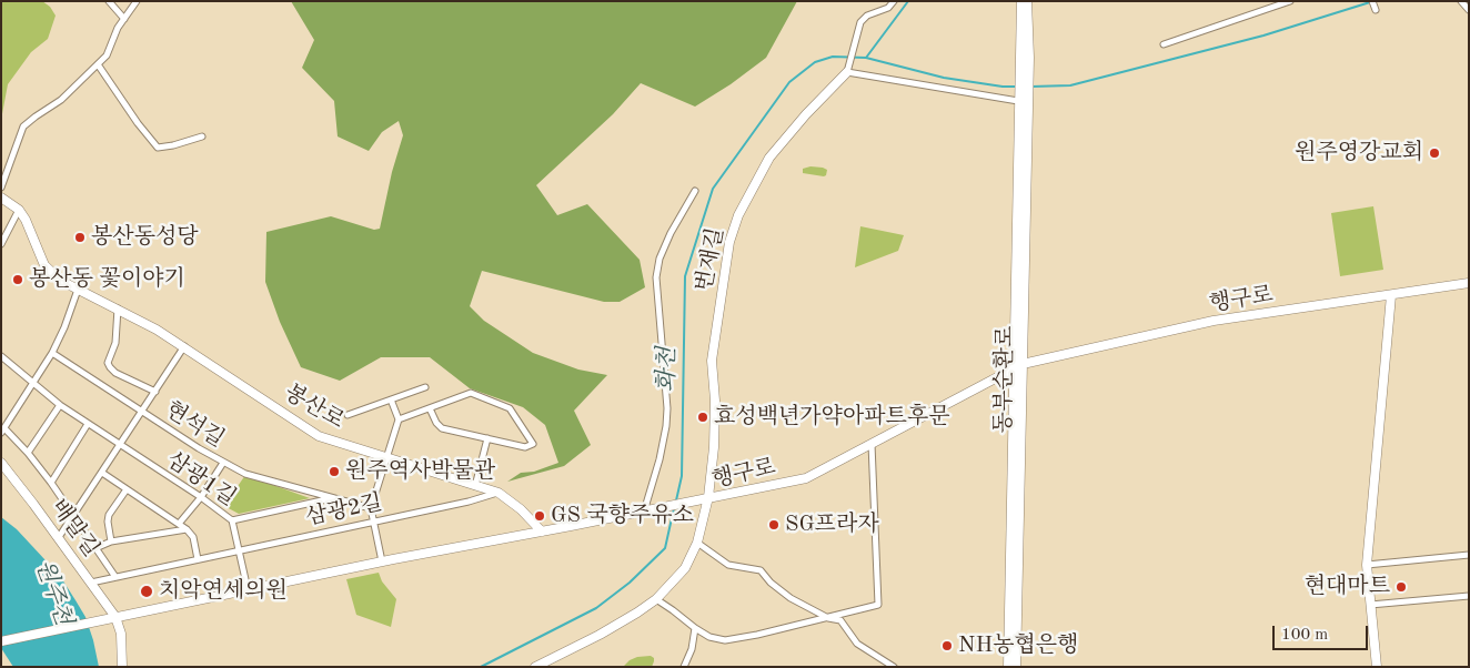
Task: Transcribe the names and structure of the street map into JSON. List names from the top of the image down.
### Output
{
  "streets": {
    "street": [
      "번재길",
      "행구로",
      "동부순환로",
      "봉산로",
      "현석길",
      "삼광1길",
      "삼광2길",
      "배말길"
    ]
  },
  "crossings": [
    ["번재길", "행구로"],
    ["행구로", "동부순환로"],
    ["봉산로", "삼광2길"],
    ["현석길", "삼광1길"],
    ["삼광1길", "삼광2길"],
    ["삼광2길", "배말길"]
  ],
  "water": ["화천", "원주천"],
  "places": [
    "원주영강교회",
    "봉산동성당",
    "봉산동 꽃이야기",
    "효성백년가약아파트후문",
    "원주역사박물관",
    "GS 국향주유소",
    "SG프라자",
    "현대마트",
    "치악연세의원",
    "NH농협은행"
  ],
  "scale_bar": "100 m"
}
